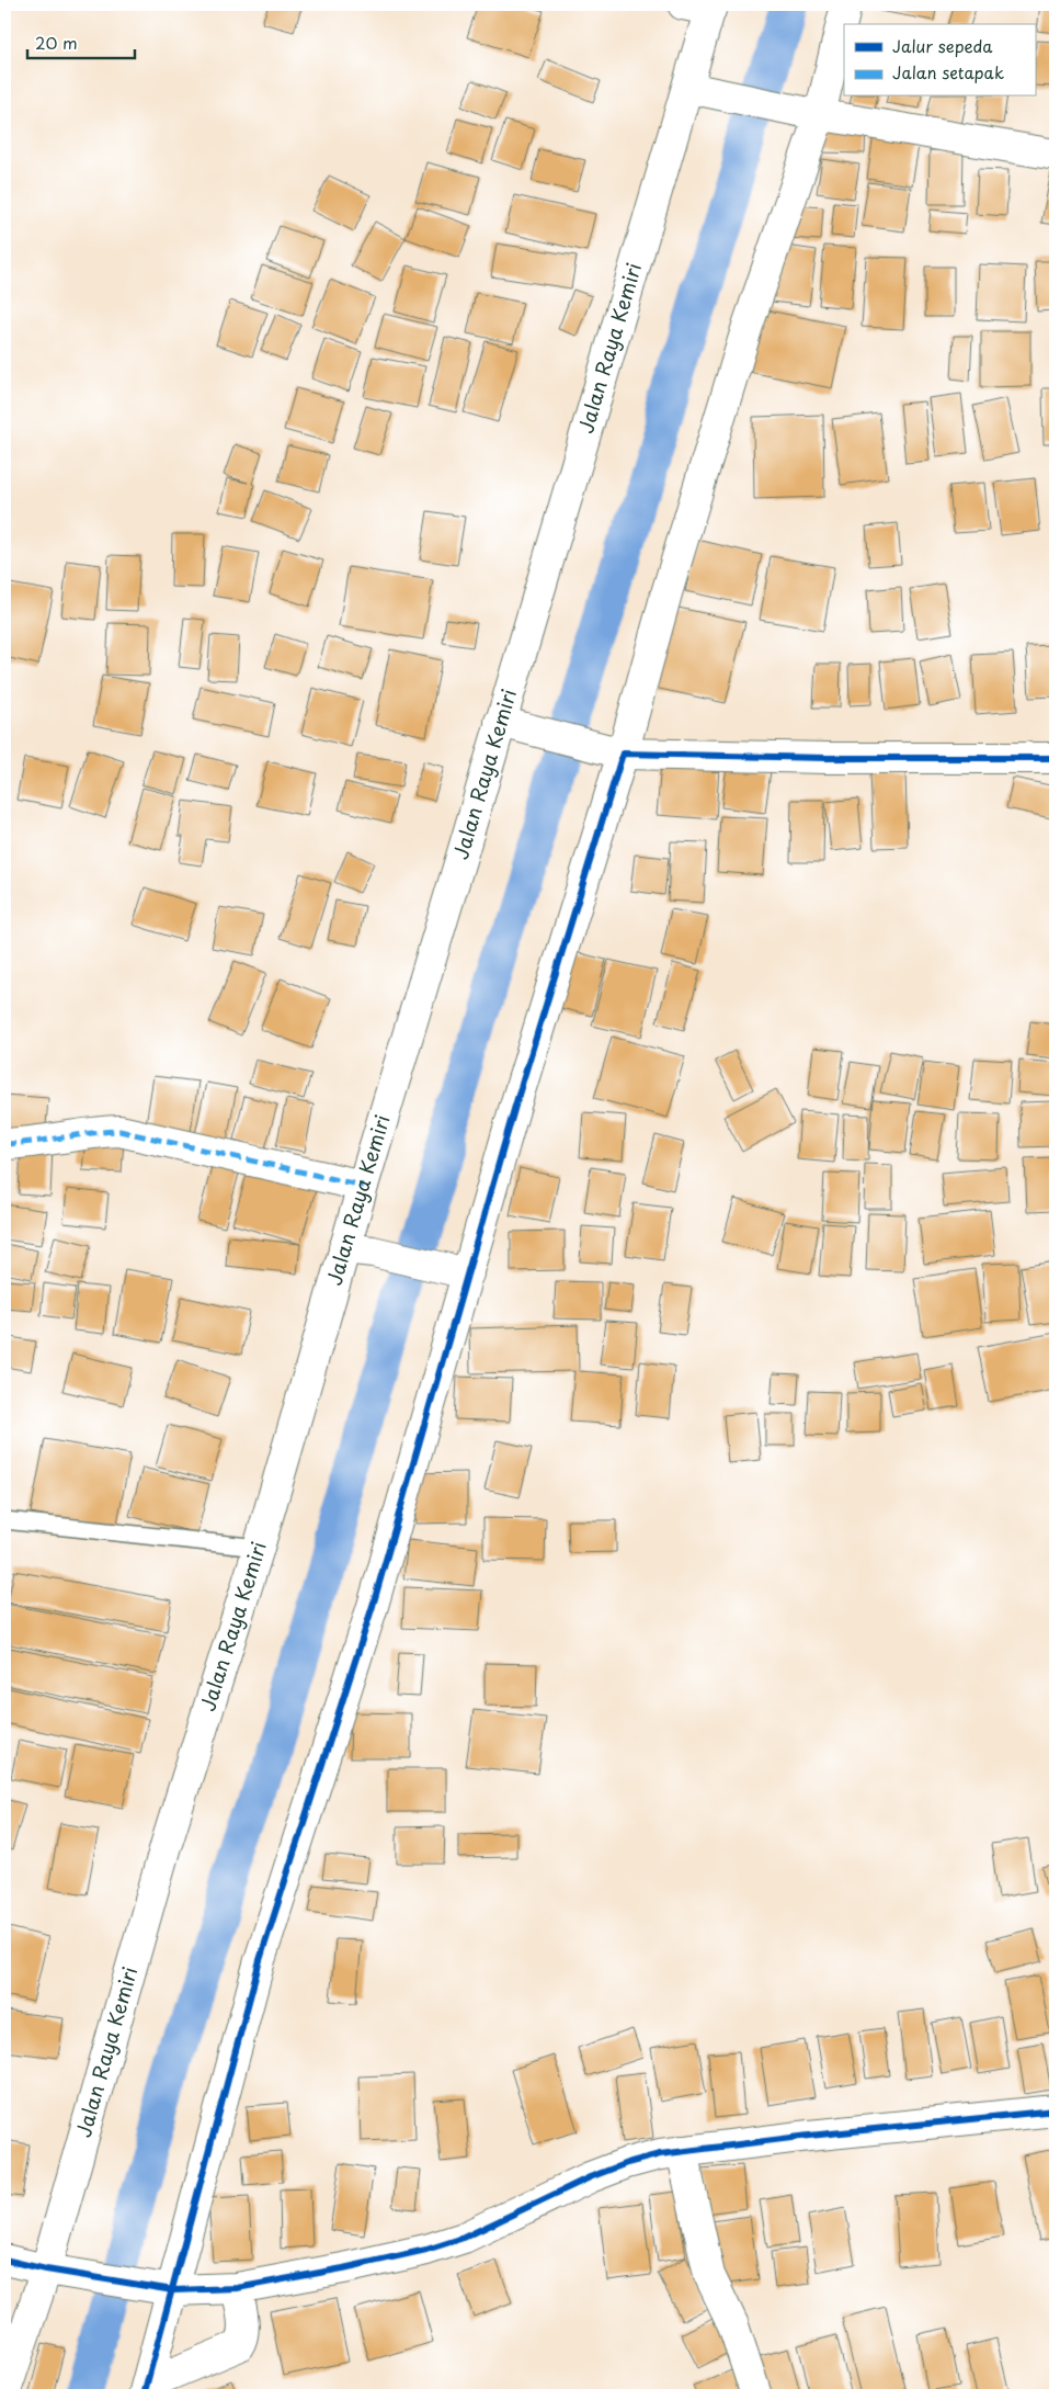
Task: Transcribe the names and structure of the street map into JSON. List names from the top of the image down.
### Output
{
  "streets": {
    "street": ["Jalan Raya Kemiri"]
  },
  "legend": ["Jalur sepeda", "Jalan setapak"],
  "scale_bar": "20 m"
}
